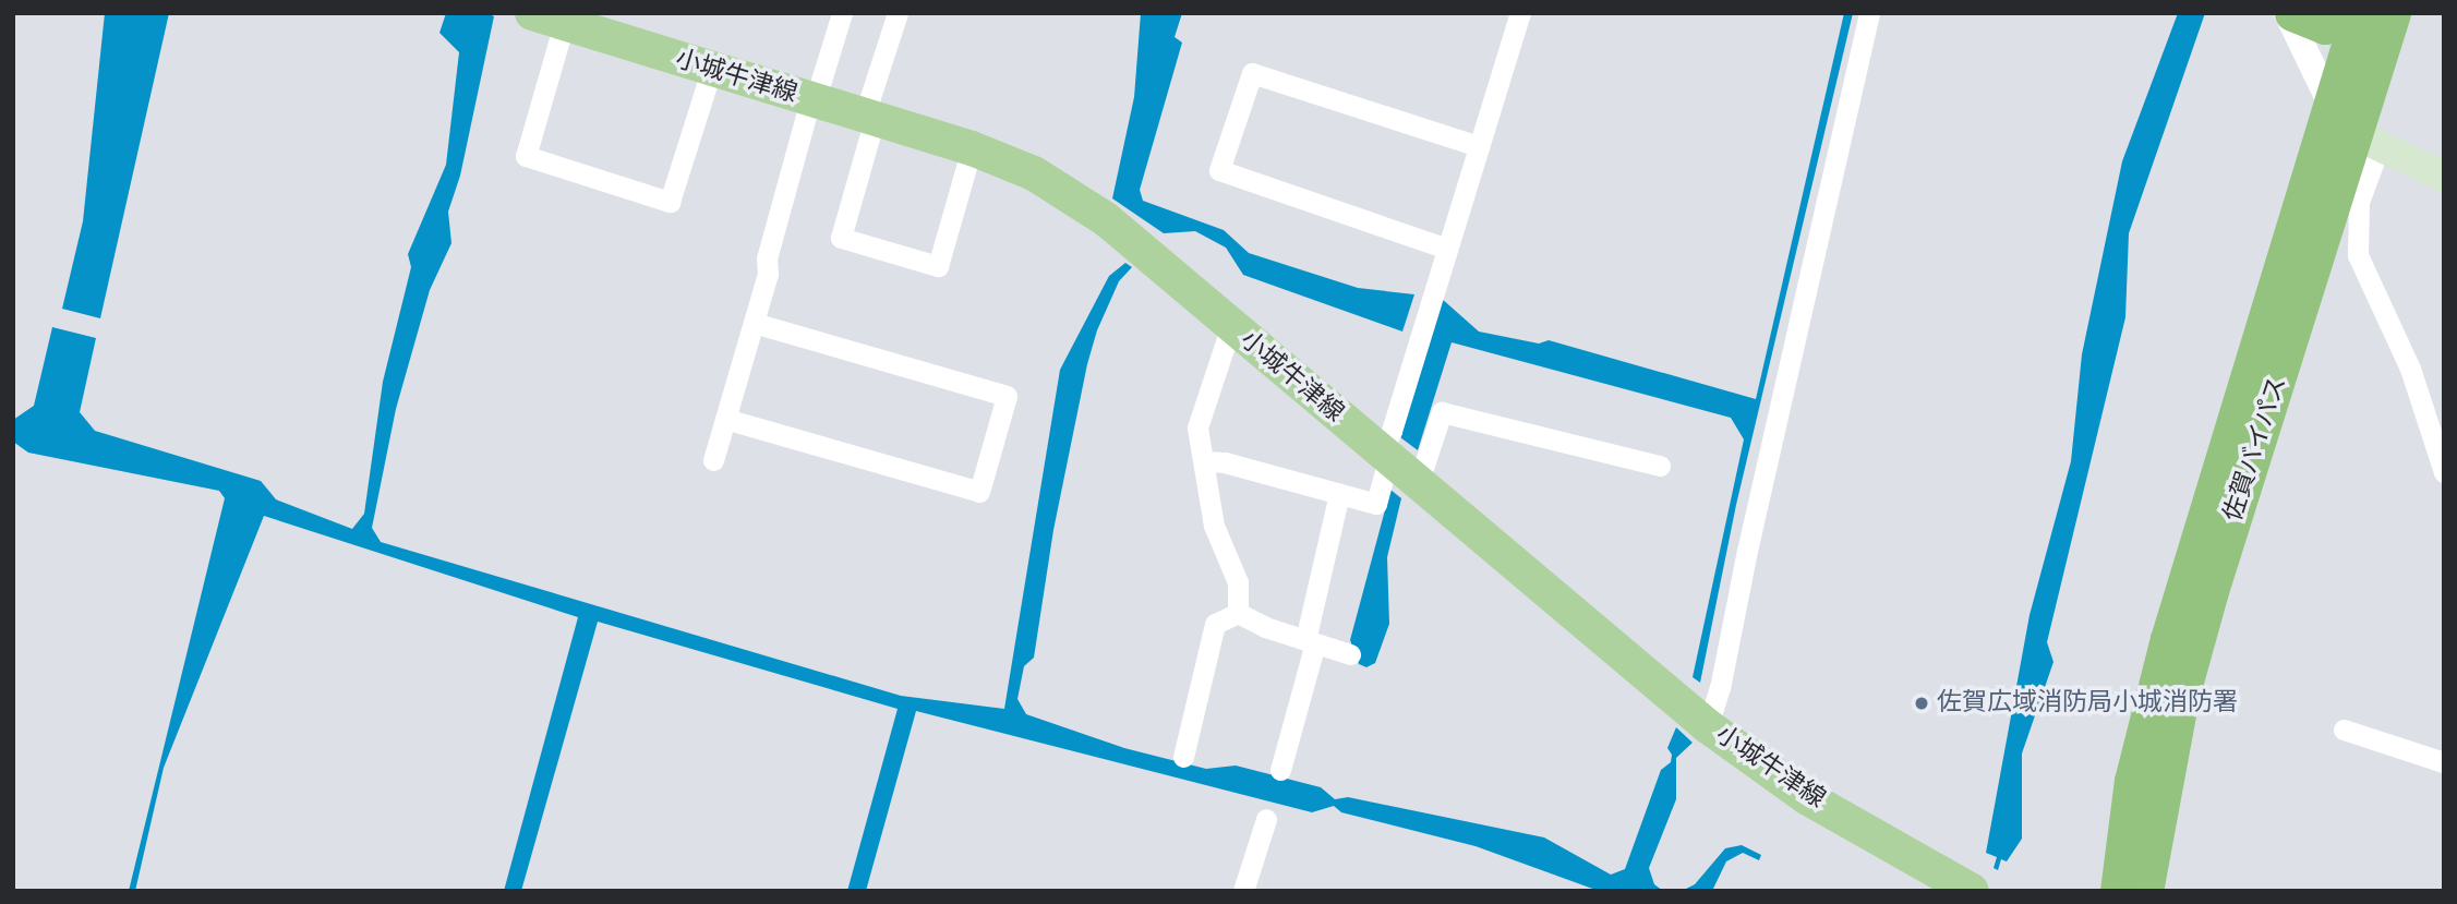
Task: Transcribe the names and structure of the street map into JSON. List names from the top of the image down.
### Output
{
  "streets": {
    "highway": ["佐賀バイパス"],
    "main road": ["小城牛津線"]
  },
  "places": ["佐賀広域消防局小城消防署"]
}
